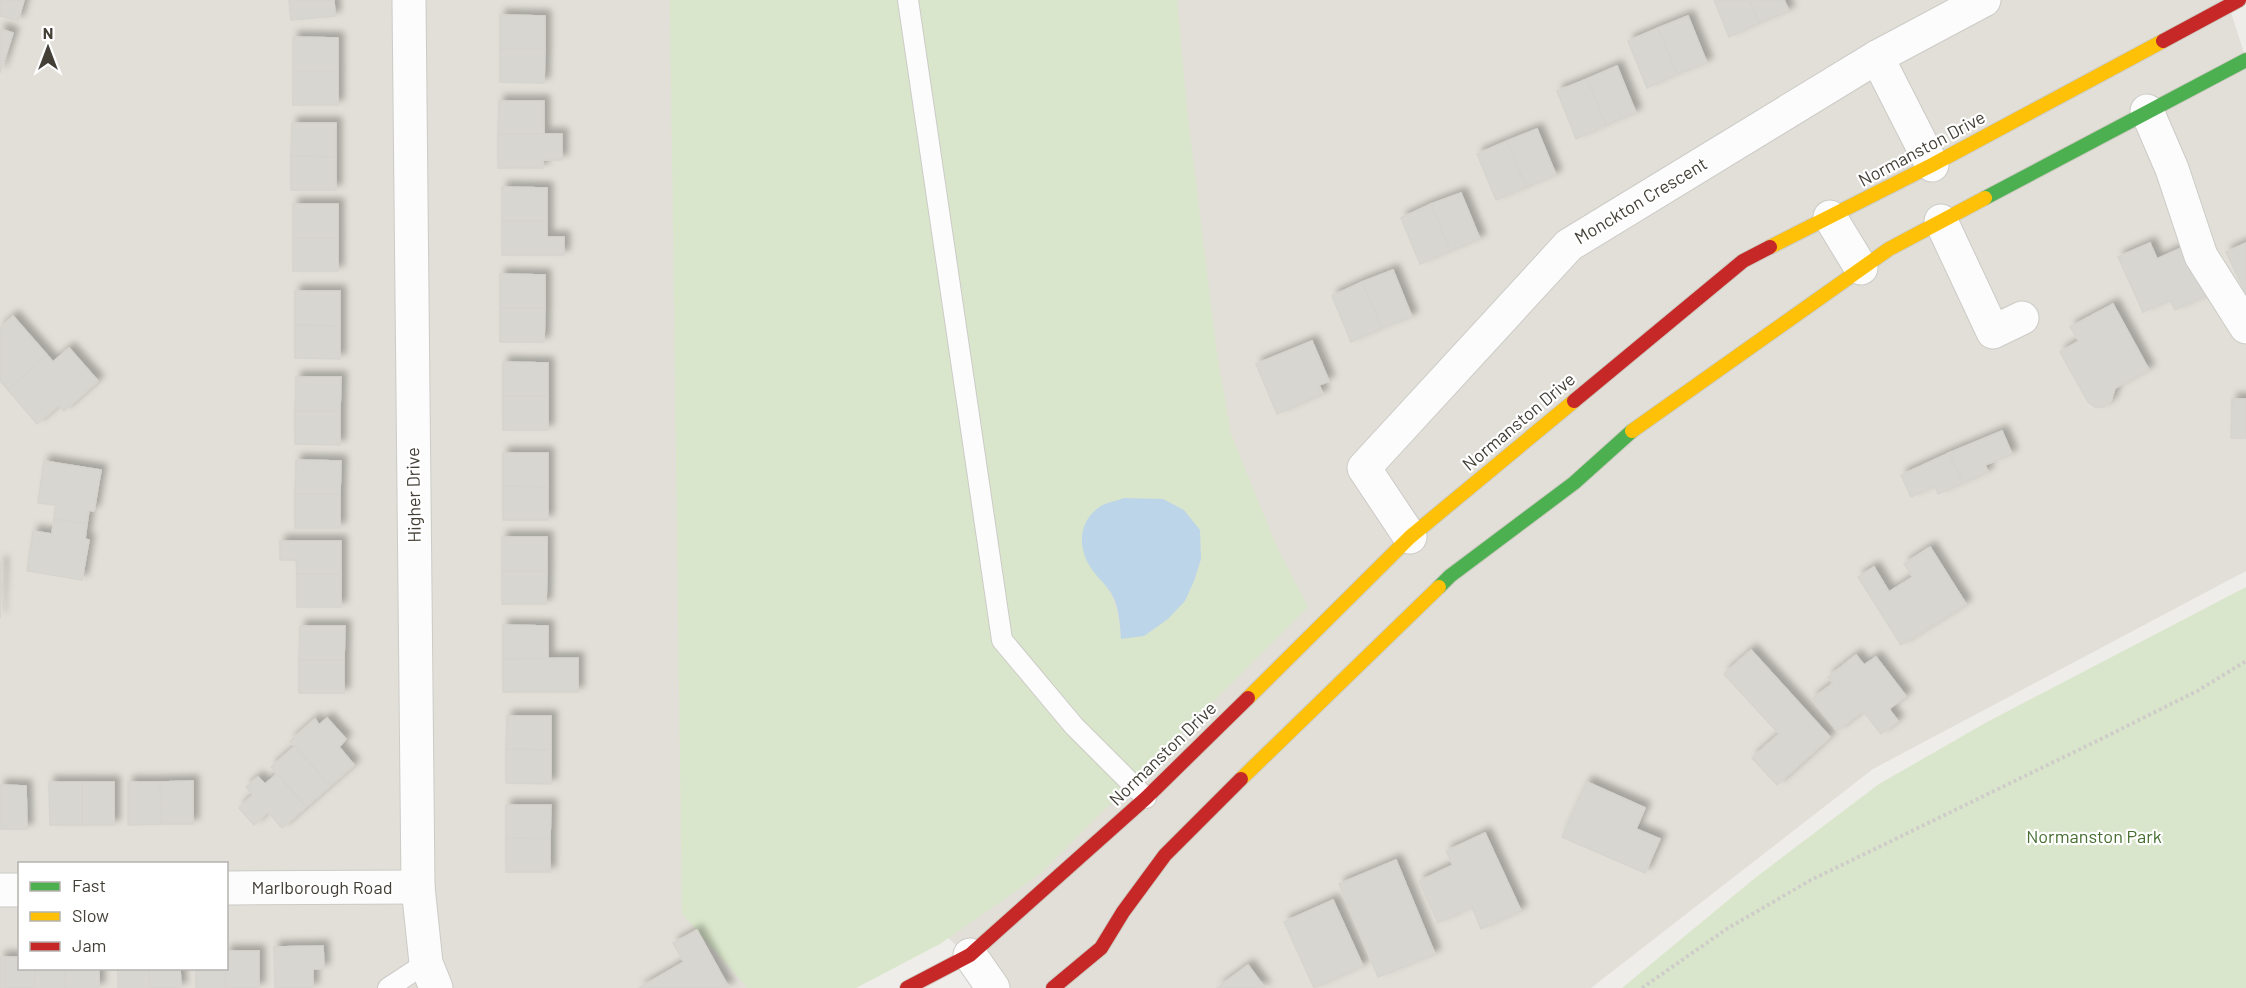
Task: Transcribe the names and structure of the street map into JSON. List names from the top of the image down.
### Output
{
  "streets": {
    "main road": ["Normanston Drive"],
    "street": ["Monckton Crescent", "Higher Drive", "Marlborough Road"]
  },
  "crossings": [
    ["Normanston Drive", "Monckton Crescent"],
    ["Higher Drive", "Marlborough Road"]
  ],
  "parks": ["Normanston Park"],
  "legend": ["Fast", "Slow", "Jam"],
  "north": "top"
}
